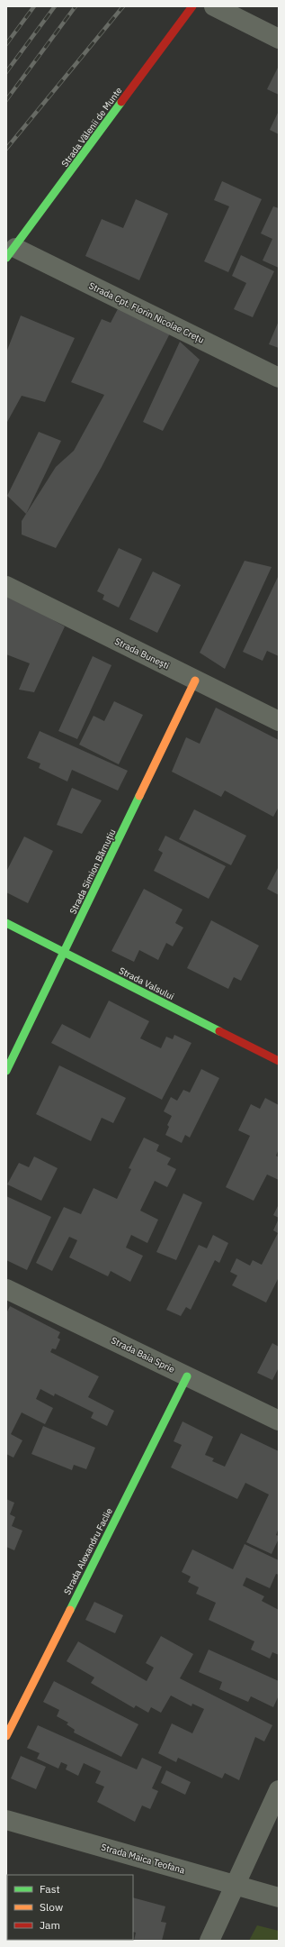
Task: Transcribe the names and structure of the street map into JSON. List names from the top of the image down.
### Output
{
  "streets": {
    "street": [
      "Strada Vălenii de Munte",
      "Strada Cpt. Florin Nicolae Crețu",
      "Strada Bunești",
      "Strada Simion Bărnuțiu",
      "Strada Valsului",
      "Strada Baia Sprie",
      "Strada Alexandru Faclie",
      "Strada Maica Teofana"
    ]
  },
  "crossings": [
    ["Strada Vălenii de Munte", "Strada Cpt. Florin Nicolae Crețu"],
    ["Strada Bunești", "Strada Simion Bărnuțiu"],
    ["Strada Simion Bărnuțiu", "Strada Valsului"],
    ["Strada Baia Sprie", "Strada Alexandru Faclie"]
  ],
  "legend": ["Fast", "Slow", "Jam"]
}
